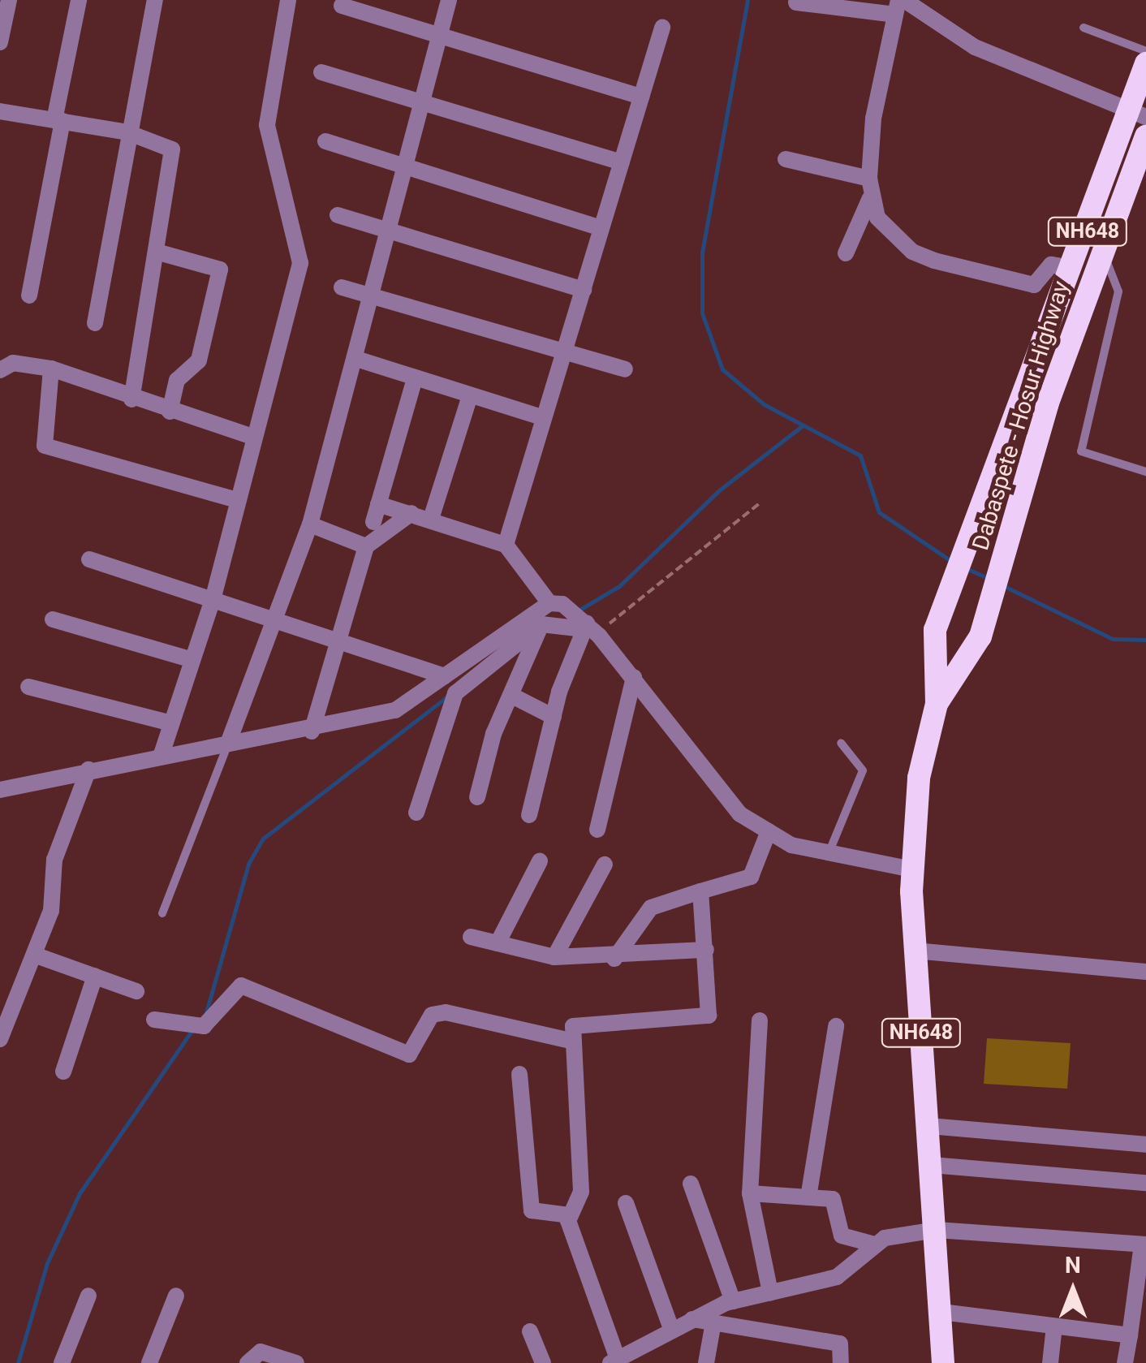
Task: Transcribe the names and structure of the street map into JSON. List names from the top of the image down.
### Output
{
  "streets": {
    "highway": ["NH648", "Dabaspete - Hosur Highway"]
  },
  "crossings": [
    ["NH648", "Dabaspete - Hosur Highway"]
  ],
  "north": "top"
}
